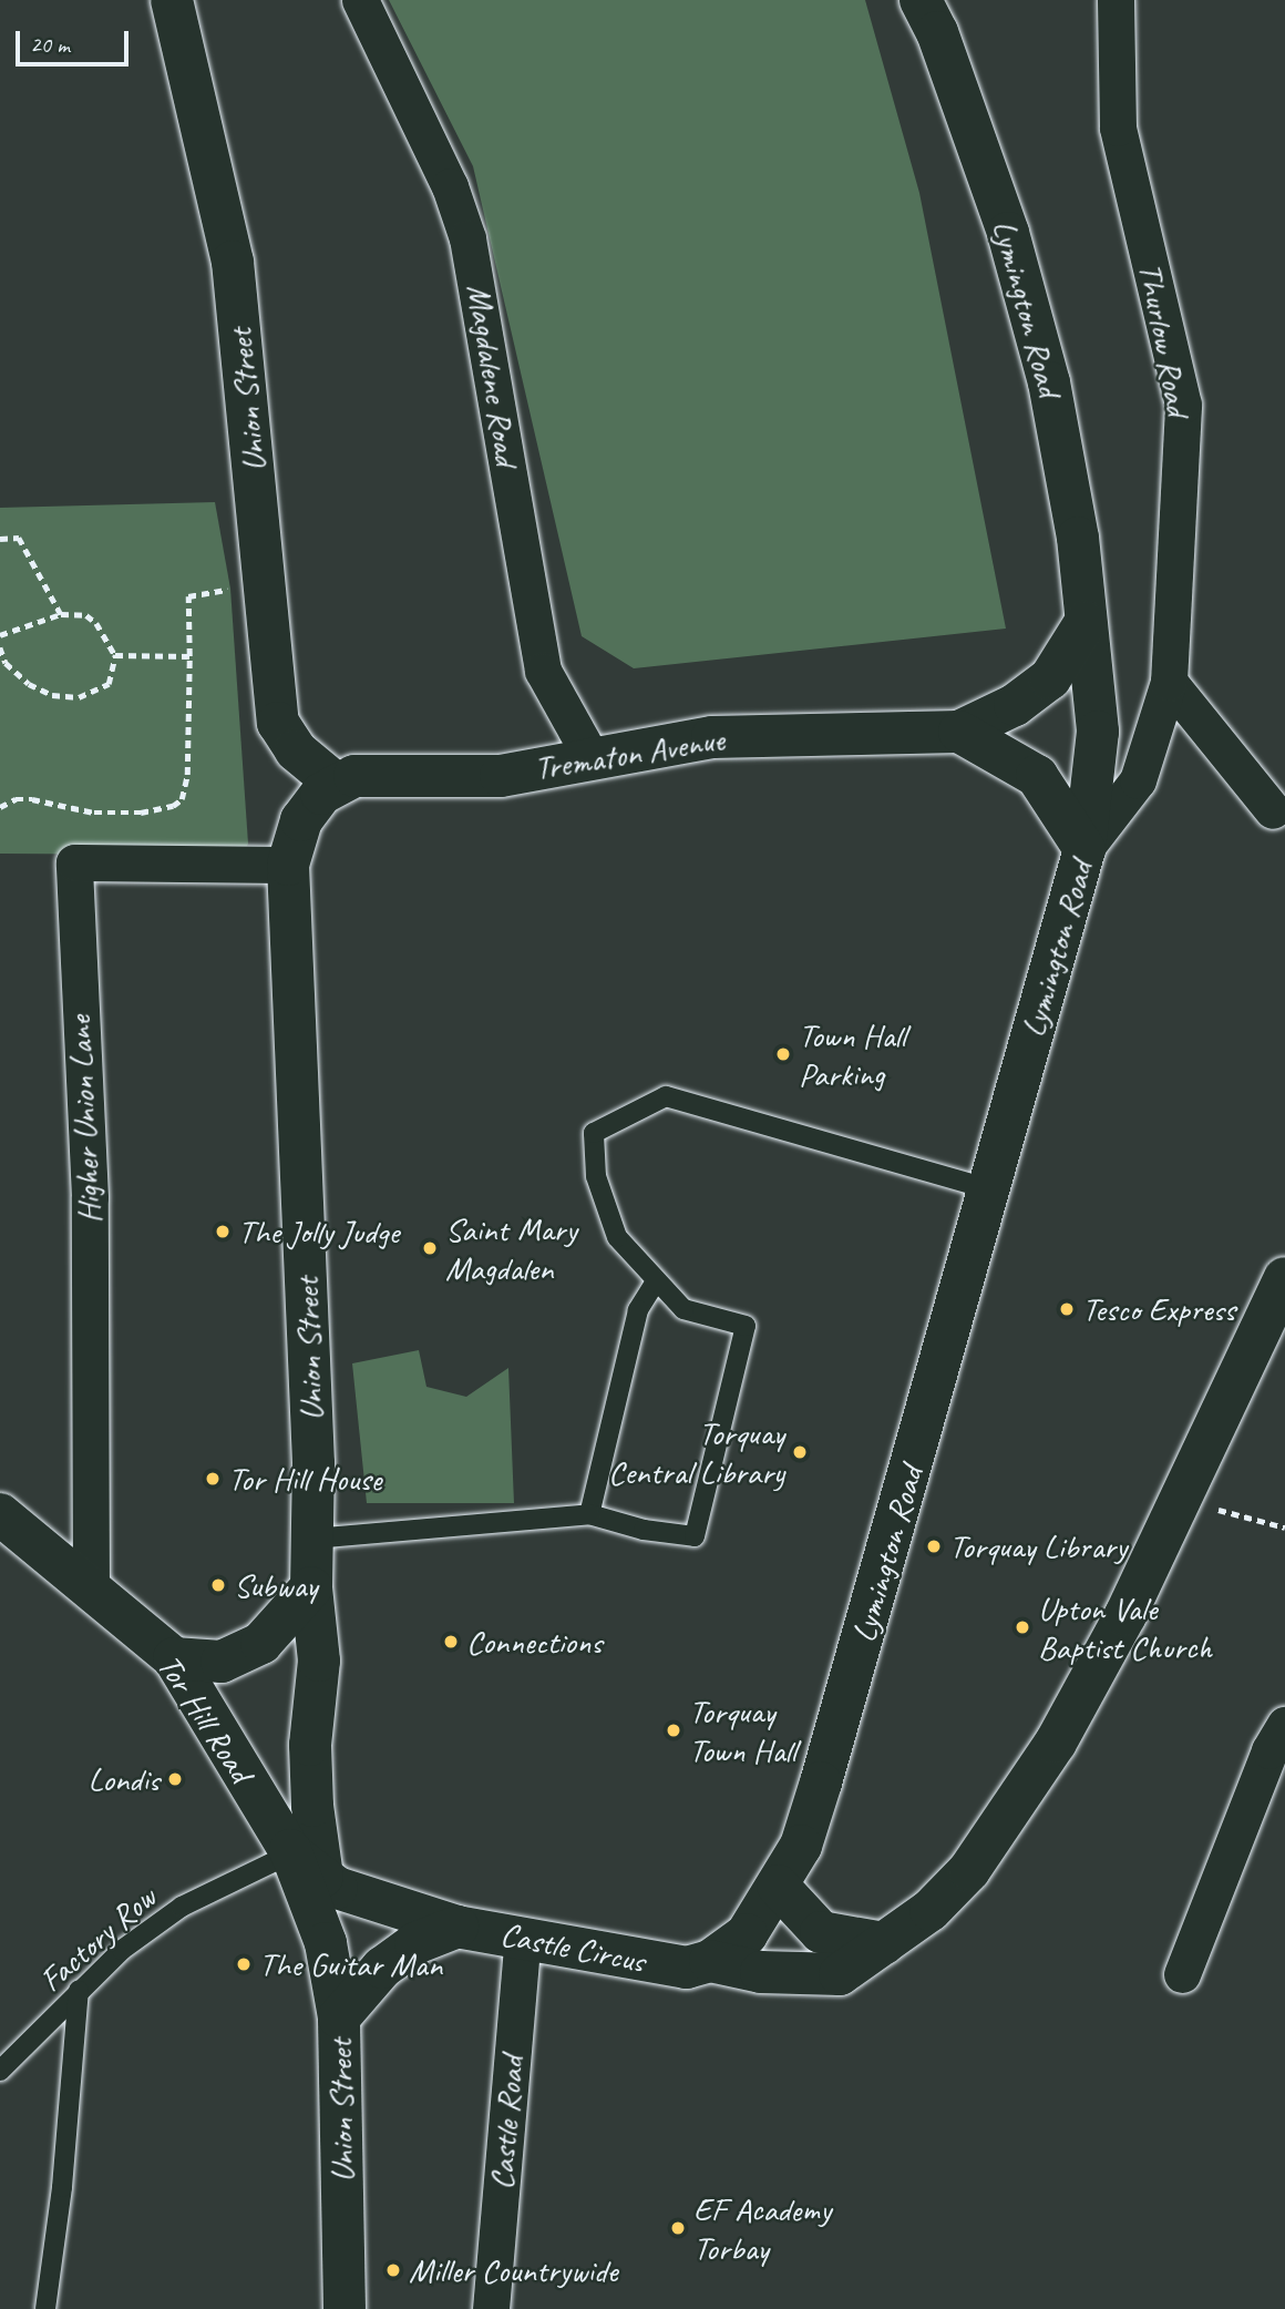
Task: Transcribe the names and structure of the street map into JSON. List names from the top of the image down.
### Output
{
  "streets": {
    "street": [
      "Lymington Road",
      "Thurlow Road",
      "Magdalene Road",
      "Union Street",
      "Trematon Avenue",
      "Higher Union Lane",
      "Tor Hill Road",
      "Castle Circus",
      "Castle Road"
    ],
    "lane": ["Factory Row"]
  },
  "crossings": [
    ["Lymington Road", "Thurlow Road"],
    ["Lymington Road", "Trematon Avenue"],
    ["Lymington Road", "Castle Circus"],
    ["Magdalene Road", "Trematon Avenue"],
    ["Union Street", "Trematon Avenue"],
    ["Union Street", "Higher Union Lane"],
    ["Union Street", "Tor Hill Road"],
    ["Union Street", "Factory Row"],
    ["Union Street", "Castle Circus"],
    ["Higher Union Lane", "Tor Hill Road"],
    ["Tor Hill Road", "Factory Row"],
    ["Tor Hill Road", "Castle Circus"],
    ["Factory Row", "Castle Circus"],
    ["Castle Circus", "Castle Road"]
  ],
  "places": [
    "Town Hall Parking",
    "The Jolly Judge",
    "Saint Mary Magdalen",
    "Tesco Express",
    "Torquay Central Library",
    "Tor Hill House",
    "Torquay Library",
    "Subway",
    "Upton Vale Baptist Church",
    "Connections",
    "Torquay Town Hall",
    "Londis",
    "The Guitar Man",
    "EF Academy Torbay",
    "Miller Countrywide"
  ],
  "scale_bar": "20 m"
}
